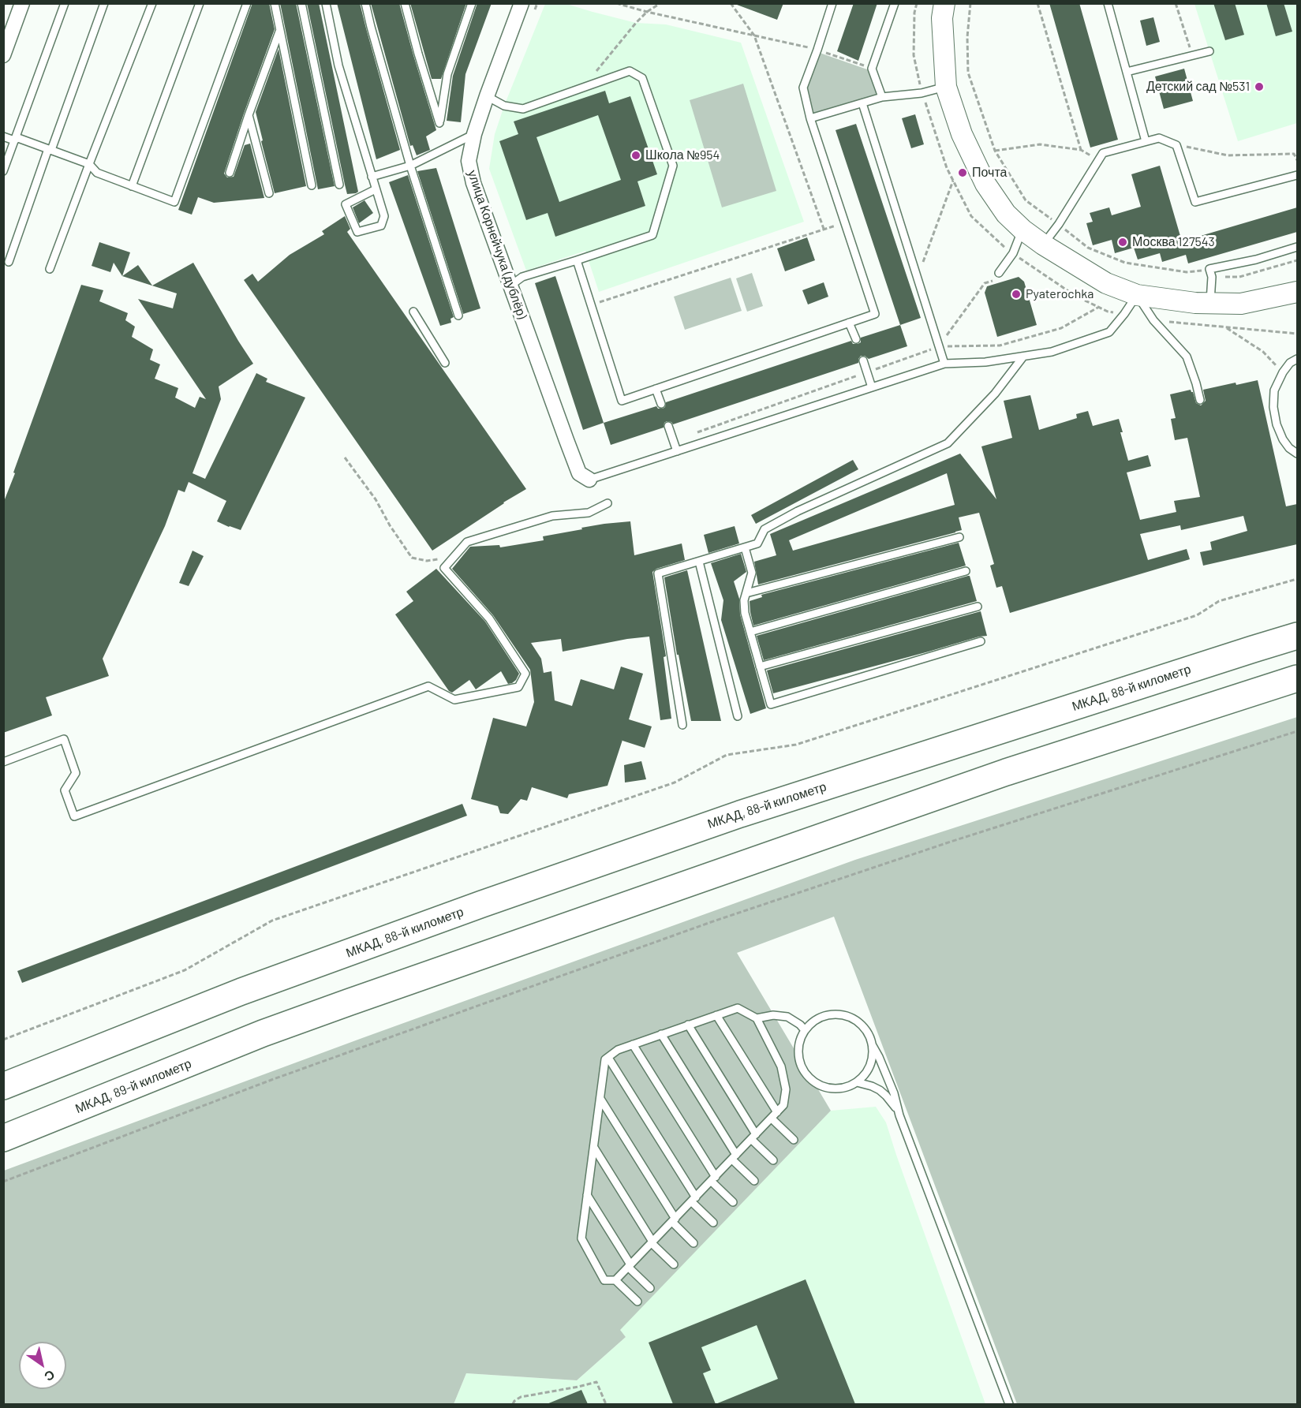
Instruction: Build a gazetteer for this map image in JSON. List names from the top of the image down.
{
  "streets": {
    "highway": ["МКАД, 88-й километр", "МКАД, 89-й километр"],
    "street": ["улица Корнейчука (дублёр)"]
  },
  "places": [
    "Детский сад №531",
    "Школа №954",
    "Почта",
    "Москва 127543",
    "Pyaterochka"
  ],
  "north": "bottom right"
}
